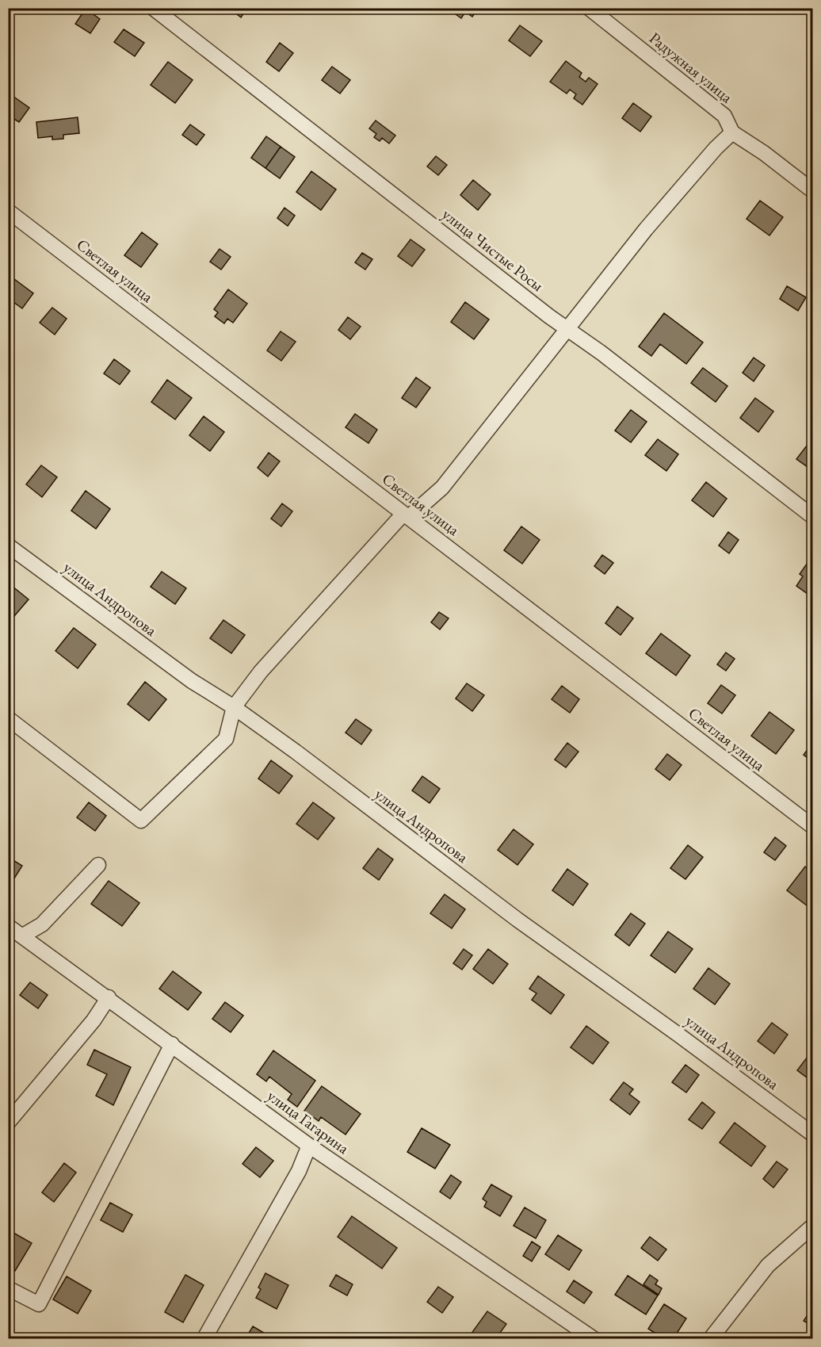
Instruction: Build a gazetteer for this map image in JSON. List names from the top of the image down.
{
  "streets": {
    "street": [
      "Радужная улица",
      "улица Чистые Росы",
      "Светлая улица",
      "улица Андропова",
      "улица Гагарина"
    ]
  }
}
